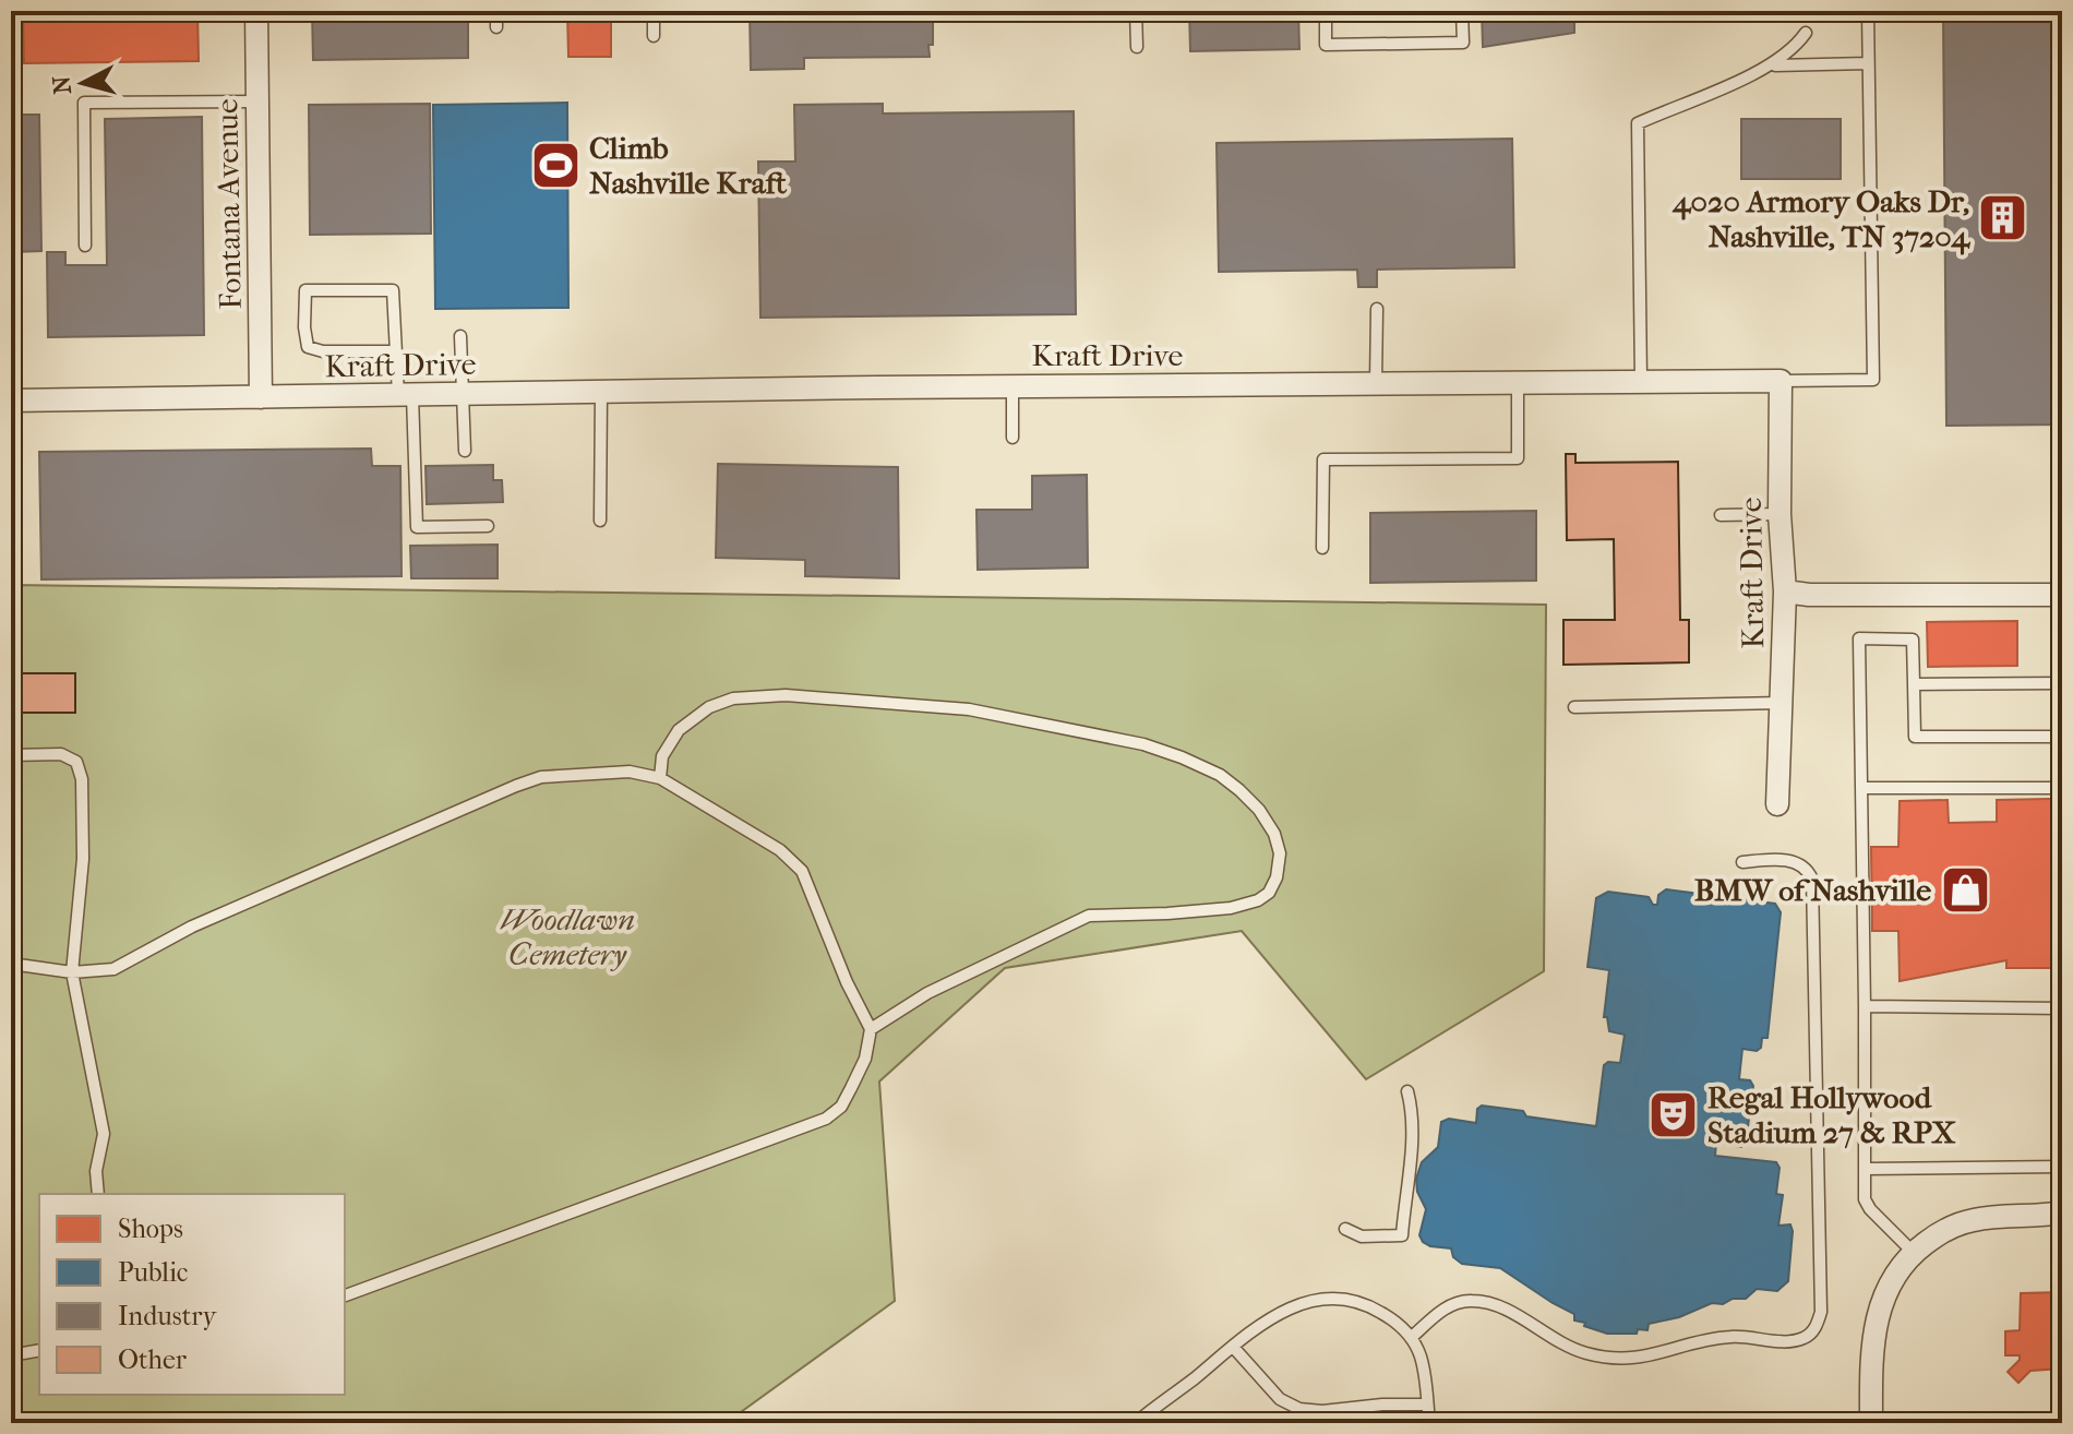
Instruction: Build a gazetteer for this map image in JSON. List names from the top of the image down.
{
  "streets": {
    "street": ["Fontana Avenue", "Kraft Drive"]
  },
  "crossings": [
    ["Fontana Avenue", "Kraft Drive"]
  ],
  "parks": ["Woodlawn Cemetery"],
  "places": {
    "sports": ["Climb Nashville Kraft"],
    "building": ["4020 Armory Oaks Dr, Nashville, TN 37204"],
    "shop": ["BMW of Nashville"],
    "theatre": ["Regal Hollywood Stadium 27 & RPX"]
  },
  "legend": [
    "Shops",
    "Public",
    "Industry",
    "Other"
  ],
  "north": "left"
}
